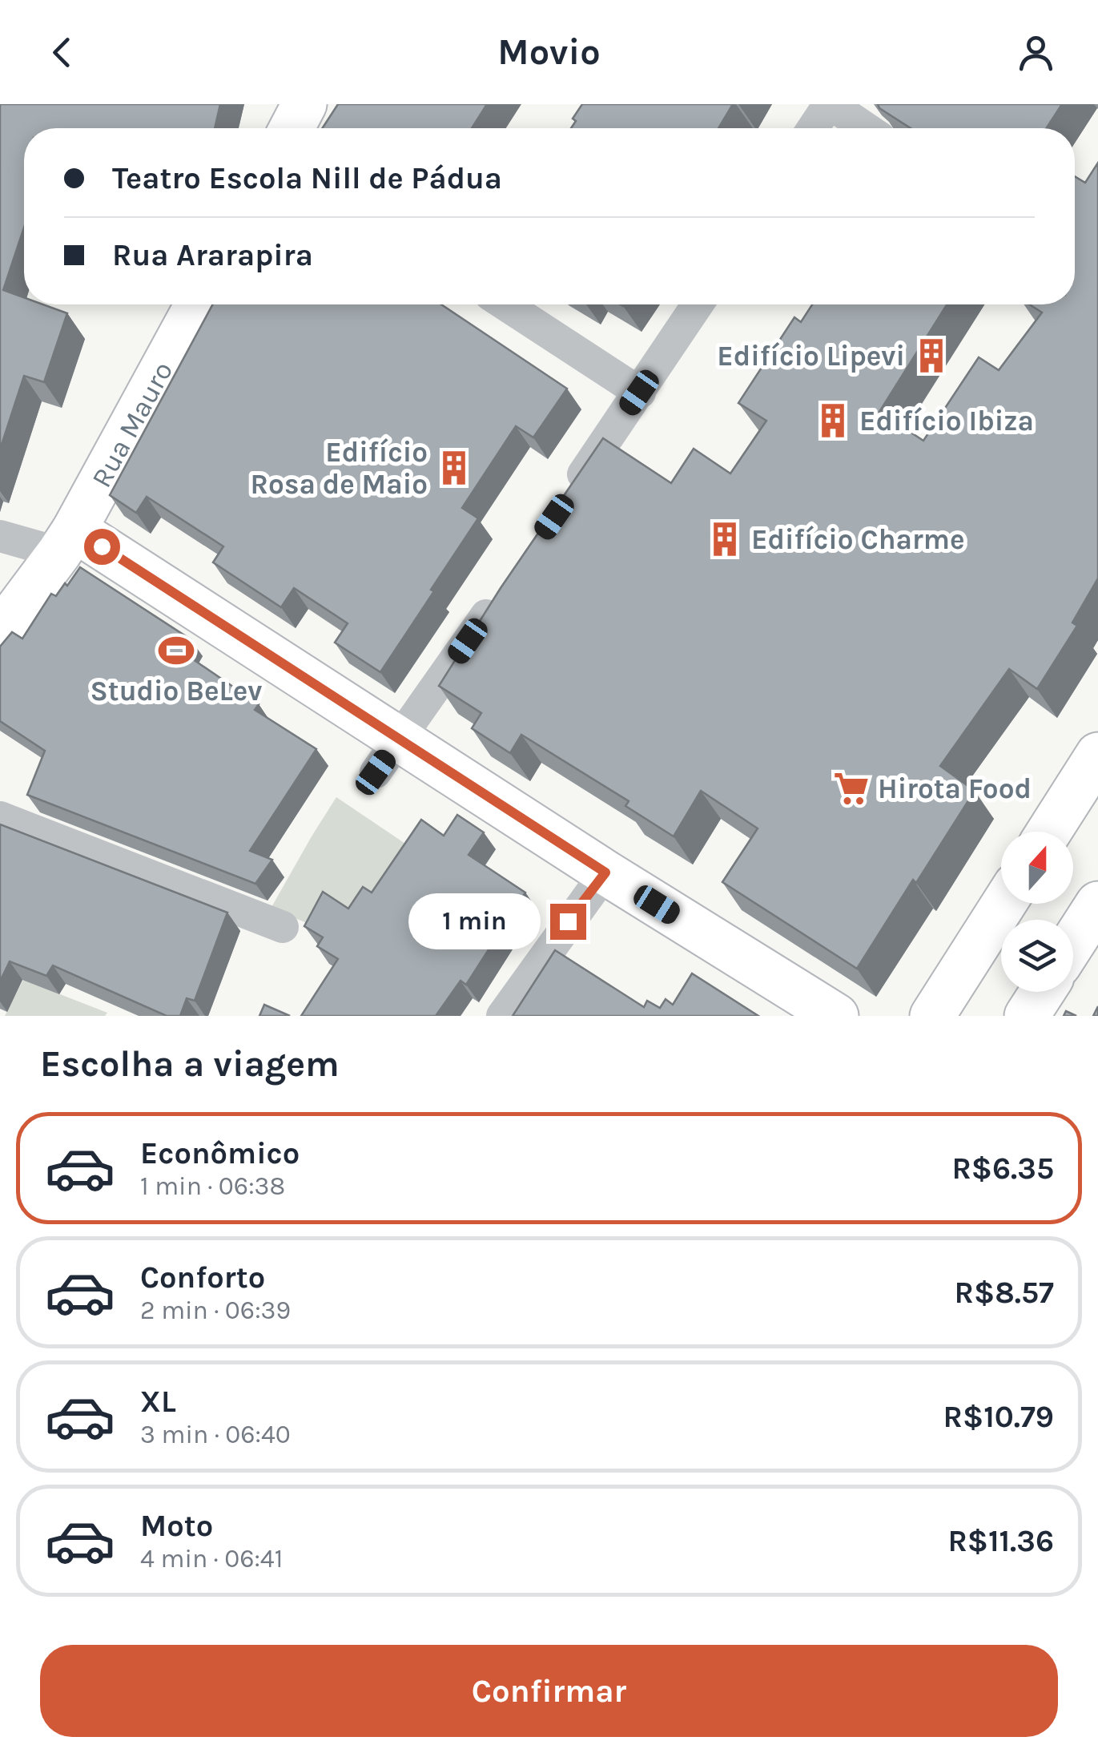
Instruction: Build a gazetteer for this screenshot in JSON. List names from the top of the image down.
{
  "streets": {
    "street": ["Rua Mauro"]
  },
  "places": {
    "building": [
      "Edifício Lipevi",
      "Edifício Ibiza",
      "Edifício Rosa de Maio",
      "Edifício Charme"
    ],
    "sports": ["Studio BeLev"],
    "supermarket": ["Hirota Food"]
  },
  "north": "top",
  "page": {
    "header": "Movio",
    "banner": ["Teatro Escola Nill de Pádua", "Rua Ararapira"],
    "bubble": "1 min",
    "heading": "Escolha a viagem",
    "list": [
      {
        "name": "Econômico",
        "note": "1 min · 06:38",
        "value": "R$6.35"
      },
      {
        "name": "Conforto",
        "note": "2 min · 06:39",
        "value": "R$8.57"
      },
      {
        "name": "XL",
        "note": "3 min · 06:40",
        "value": "R$10.79"
      },
      {
        "name": "Moto",
        "note": "4 min · 06:41",
        "value": "R$11.36"
      }
    ],
    "buttons": "Confirmar"
  }
}
